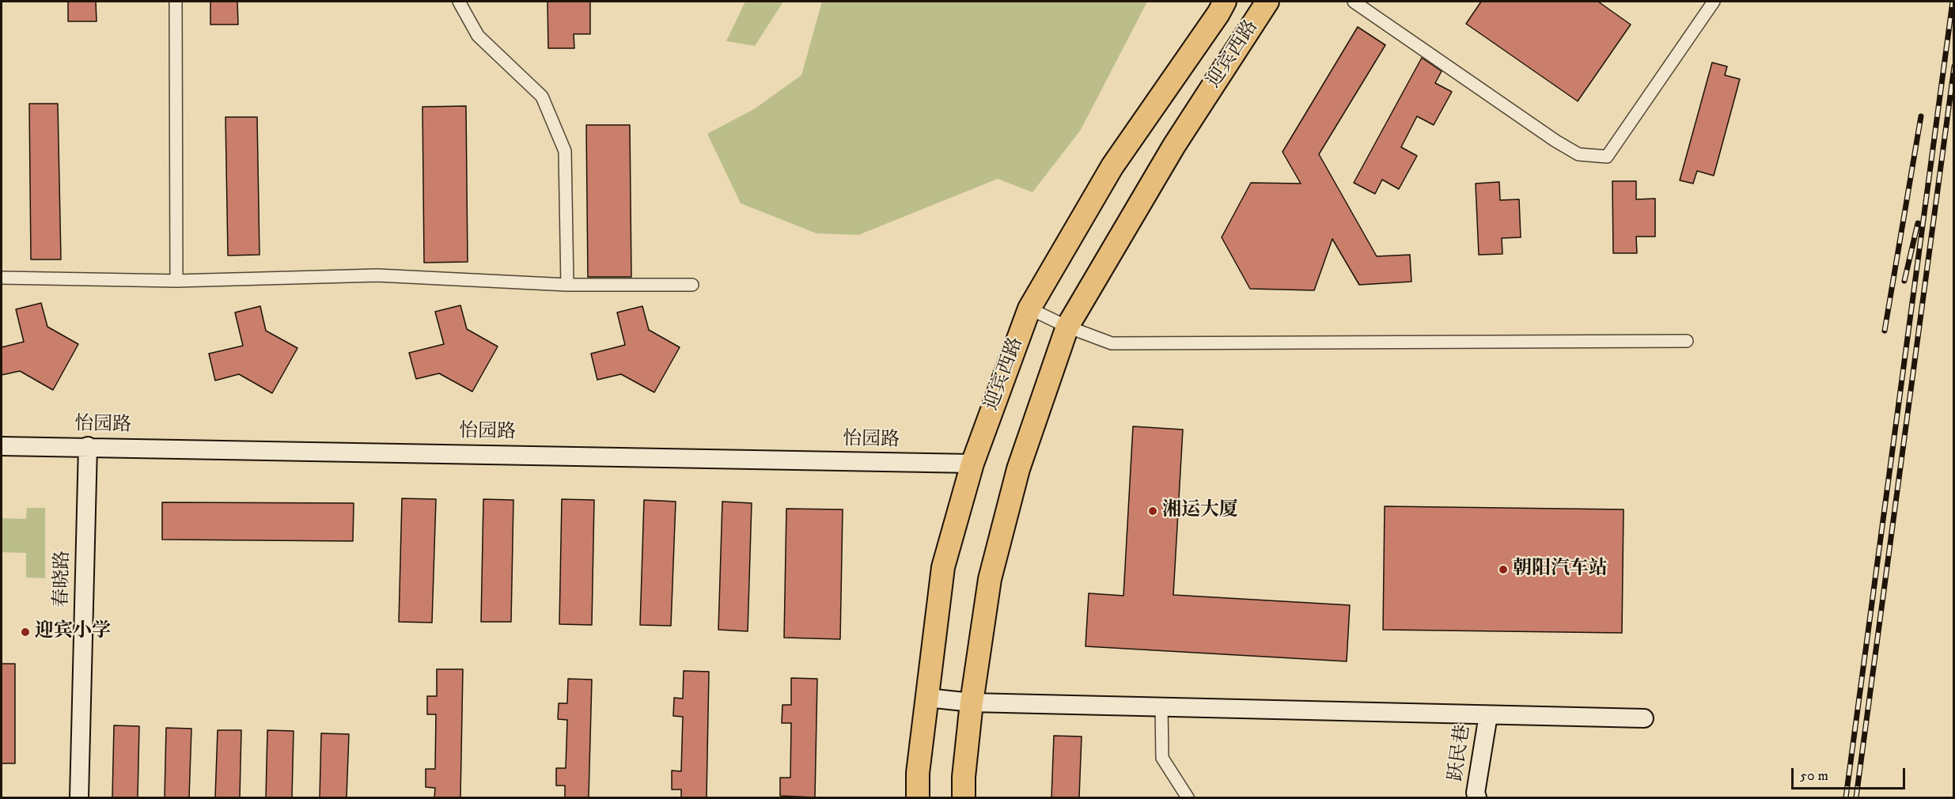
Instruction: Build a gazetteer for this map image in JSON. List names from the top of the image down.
{
  "streets": {
    "highway": ["迎宾西路"],
    "street": ["怡园路", "春晓路", "跃民巷"]
  },
  "crossings": [
    ["迎宾西路", "怡园路"],
    ["怡园路", "春晓路"]
  ],
  "places": ["湘运大厦", "朝阳汽车站", "迎宾小学"],
  "scale_bar": "50 m"
}
